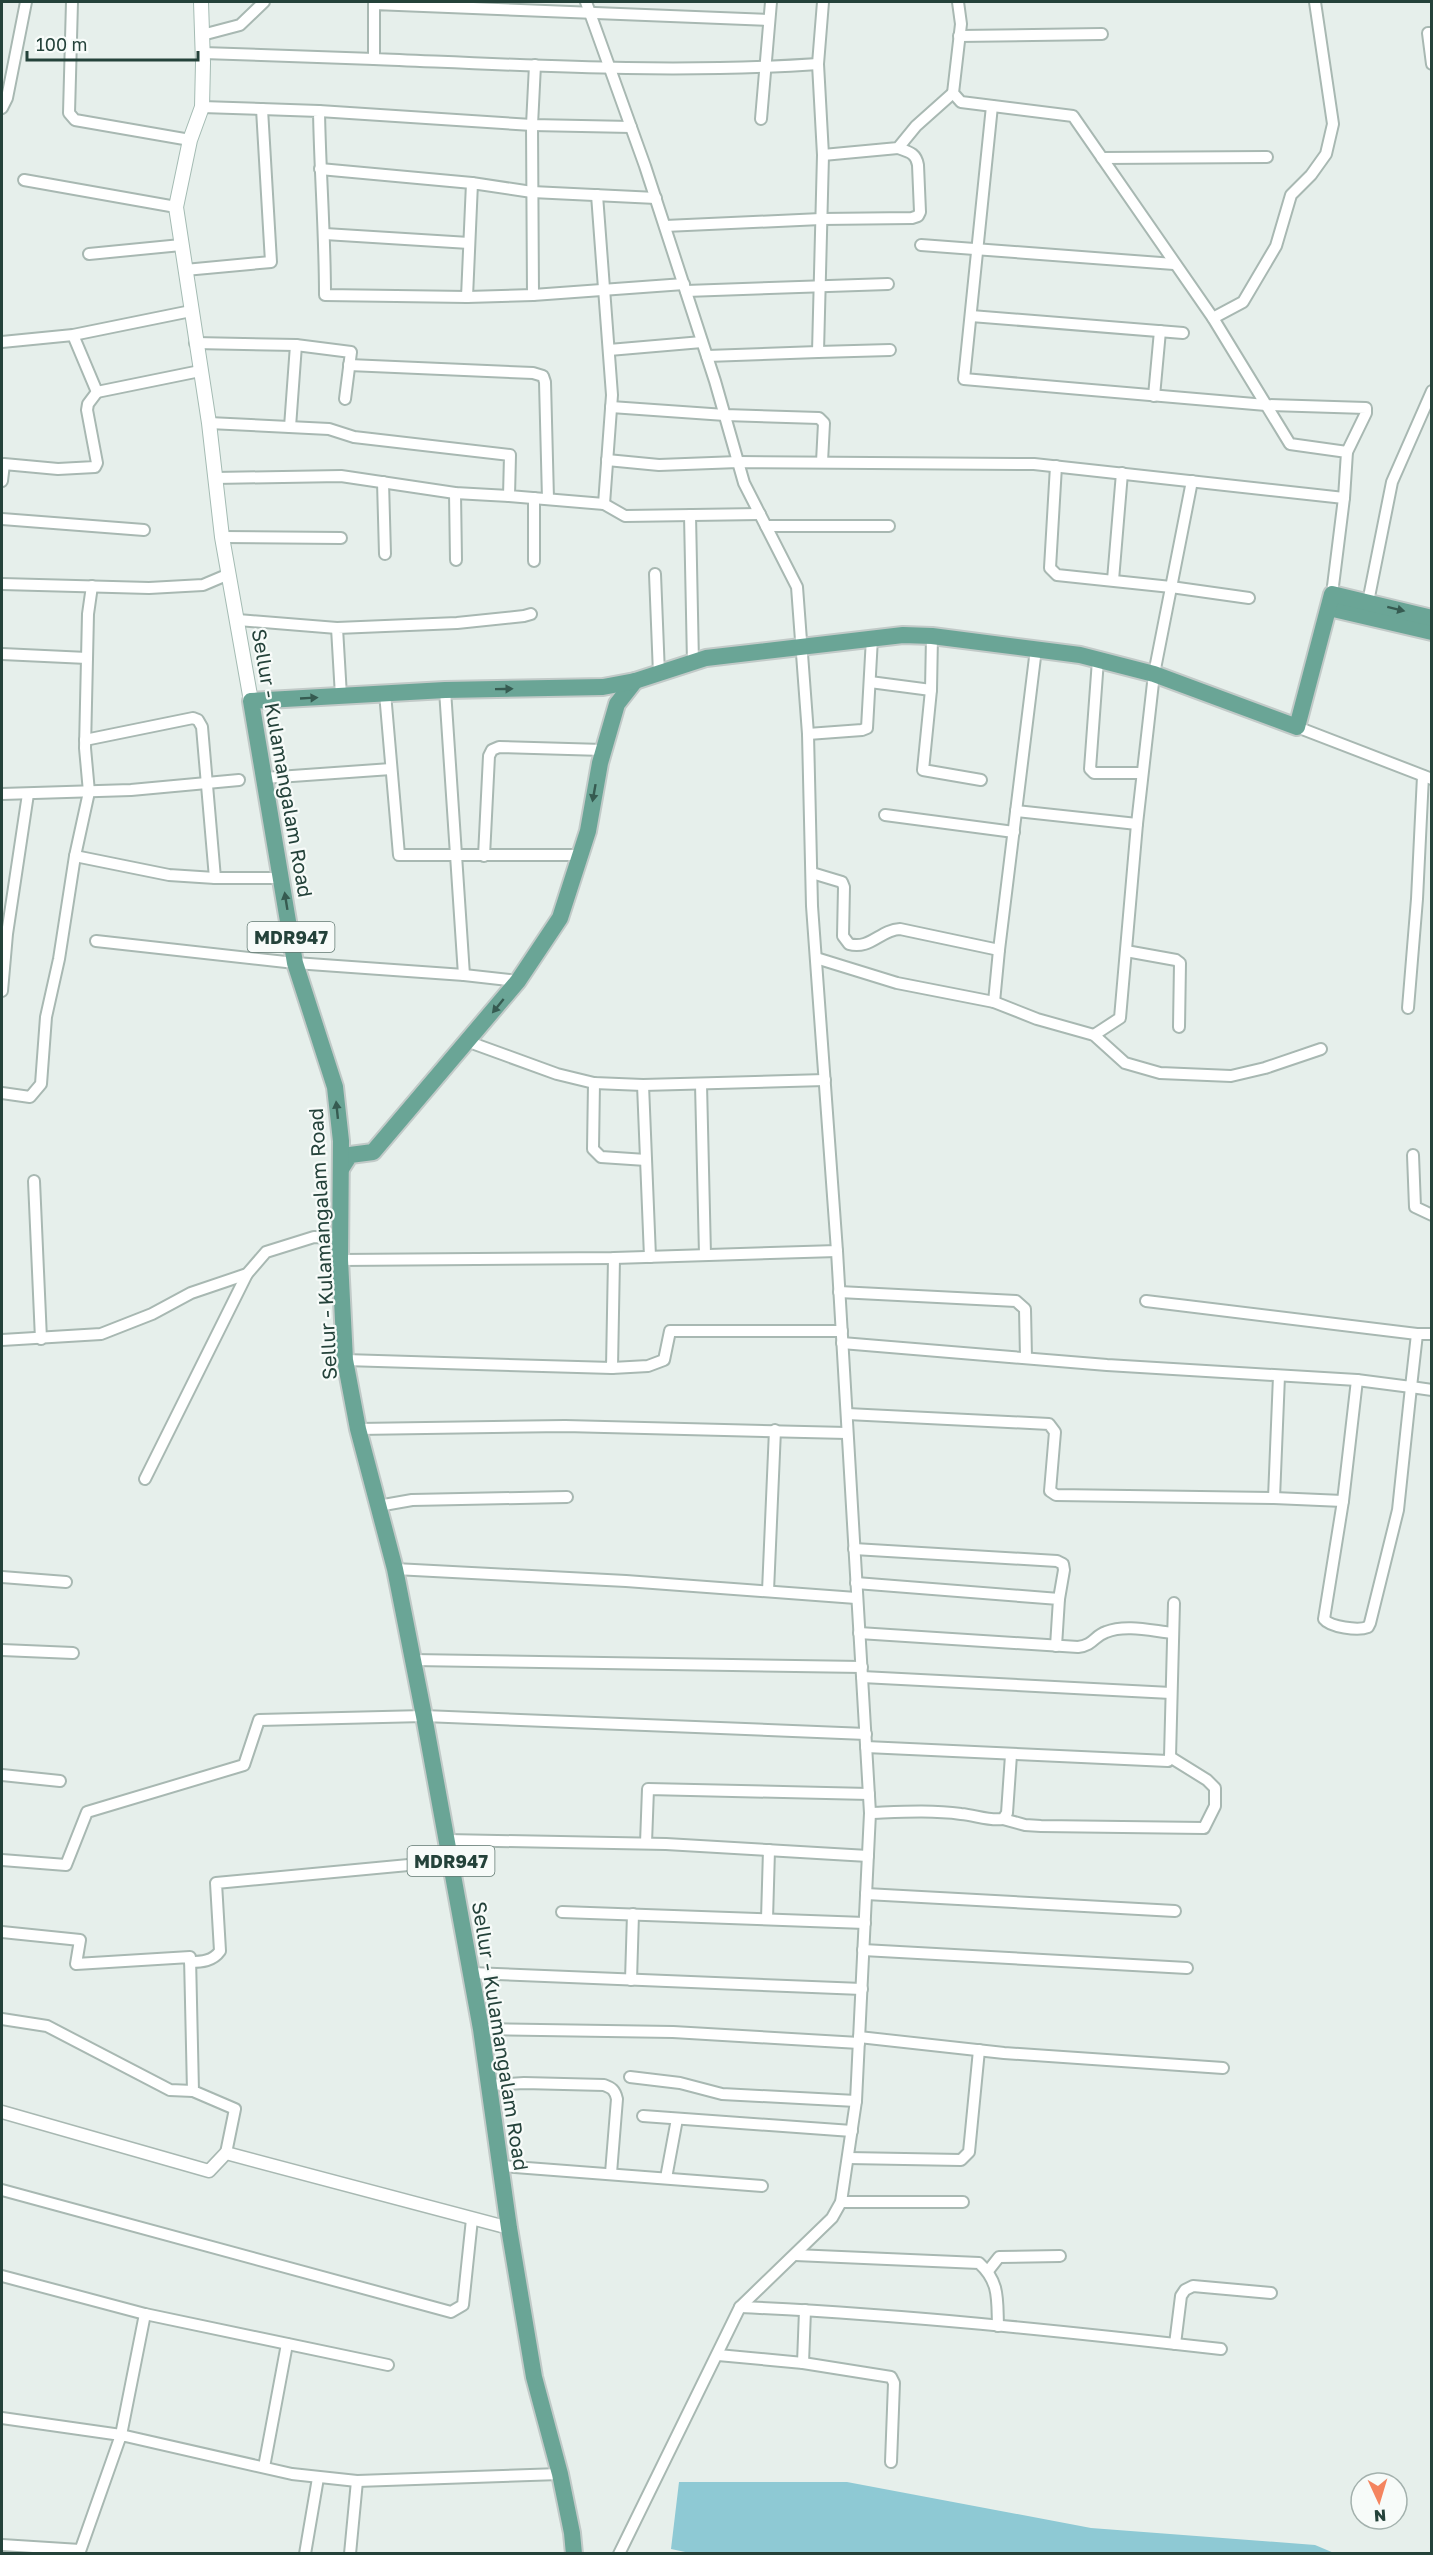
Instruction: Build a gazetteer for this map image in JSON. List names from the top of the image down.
{
  "streets": {
    "main road": ["Sellur - Kulamangalam Road", "MDR947"]
  },
  "scale_bar": "100 m",
  "north": "bottom"
}
